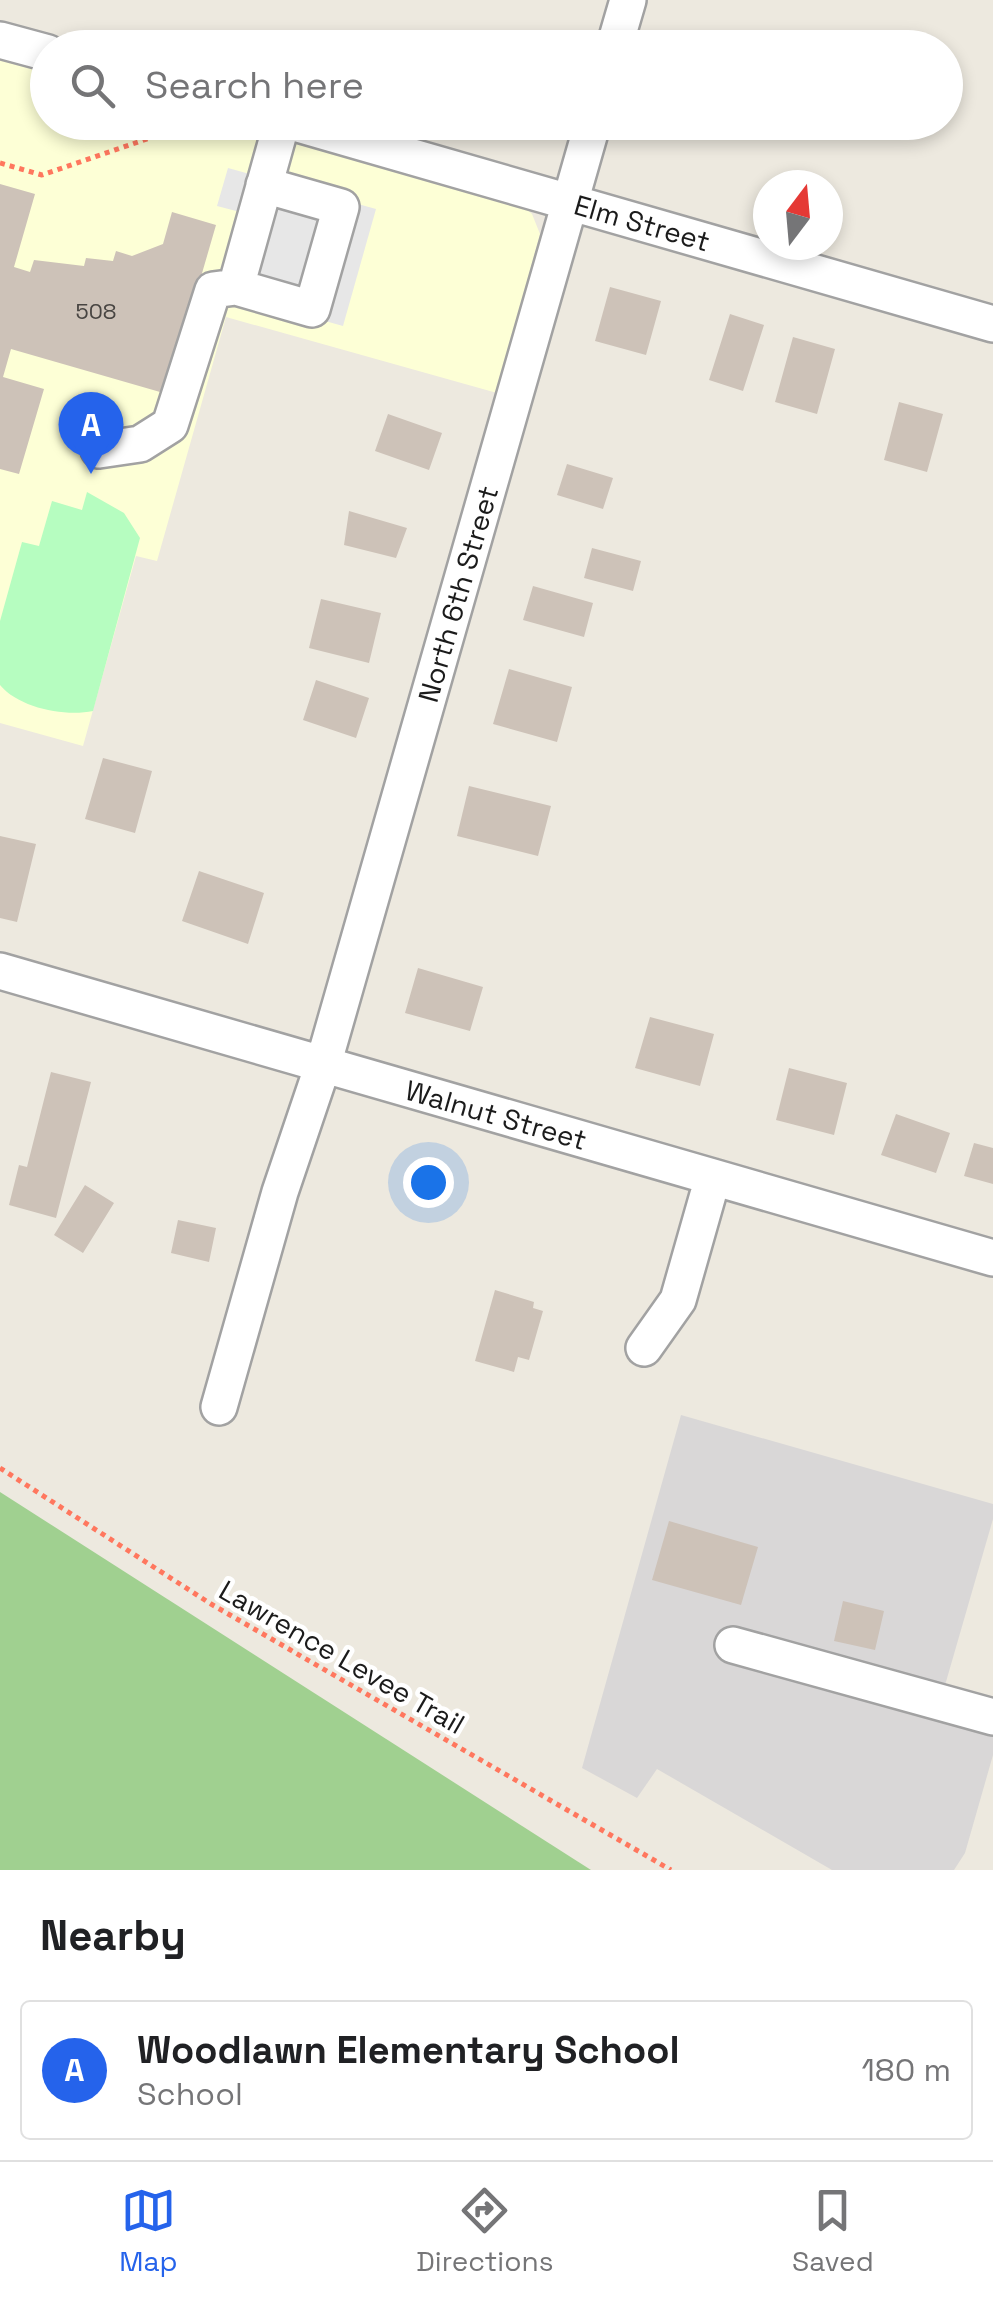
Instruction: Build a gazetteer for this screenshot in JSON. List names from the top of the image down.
{
  "streets": {
    "street": ["Elm Street", "North 6th Street", "Walnut Street"],
    "path": ["Lawrence Levee Trail"]
  },
  "crossings": [
    ["Elm Street", "North 6th Street"],
    ["North 6th Street", "Walnut Street"]
  ],
  "house_numbers": ["508"],
  "north": "top",
  "page": {
    "search": "Search here",
    "pins": "A",
    "heading": "Nearby",
    "list": [
      {
        "mark": "A",
        "name": "Woodlawn Elementary School",
        "note": "School",
        "value": "180 m"
      }
    ],
    "nav": ["Map", "Directions", "Saved"]
  }
}
